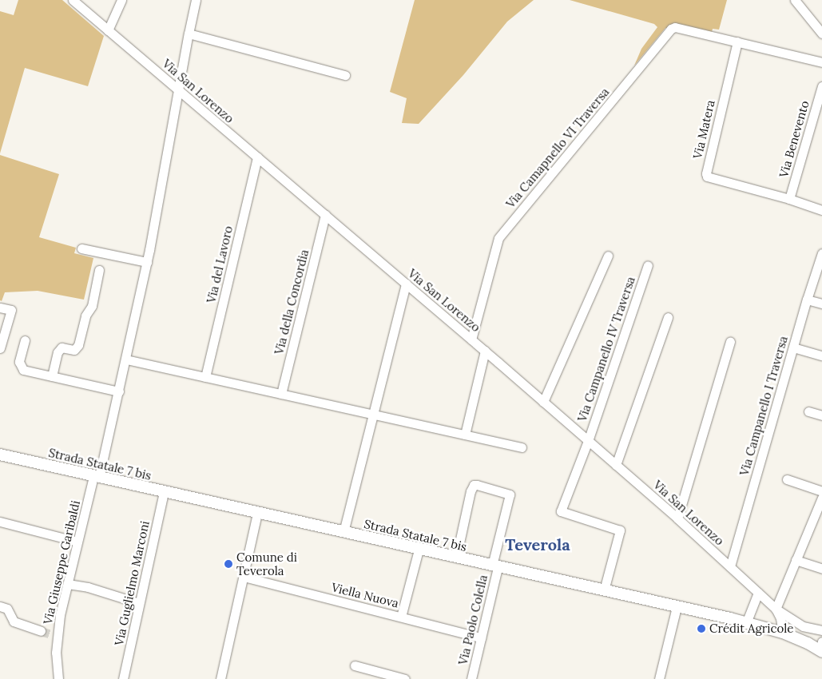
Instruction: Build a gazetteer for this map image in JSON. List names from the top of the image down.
{
  "streets": {
    "main road": ["Strada Statale 7 bis"],
    "street": [
      "Via San Lorenzo",
      "Via Matera",
      "Via Benevento",
      "Via Camapnello VI Traversa",
      "Via del Lavoro",
      "Via della Concordia",
      "Via Campanello IV Traversa",
      "Via Campanello I Traversa",
      "Via Giuseppe Garibaldi",
      "Via Guglielmo Marconi",
      "Viella Nuova",
      "Via Paolo Colella"
    ]
  },
  "crossings": [
    ["Via San Lorenzo", "Via Camapnello VI Traversa"],
    ["Via San Lorenzo", "Via del Lavoro"],
    ["Via San Lorenzo", "Via della Concordia"],
    ["Via San Lorenzo", "Via Campanello IV Traversa"],
    ["Via San Lorenzo", "Via Campanello I Traversa"],
    ["Via San Lorenzo", "Strada Statale 7 bis"],
    ["Via San Lorenzo", "Via Giuseppe Garibaldi"],
    ["Via Matera", "Via Benevento"],
    ["Via Matera", "Via Camapnello VI Traversa"],
    ["Via Campanello IV Traversa", "Strada Statale 7 bis"],
    ["Strada Statale 7 bis", "Via Giuseppe Garibaldi"],
    ["Strada Statale 7 bis", "Via Guglielmo Marconi"],
    ["Strada Statale 7 bis", "Via Paolo Colella"],
    ["Viella Nuova", "Via Paolo Colella"]
  ],
  "districts": ["Teverola"],
  "places": ["Comune di Teverola", "Crédit Agricole"]
}
